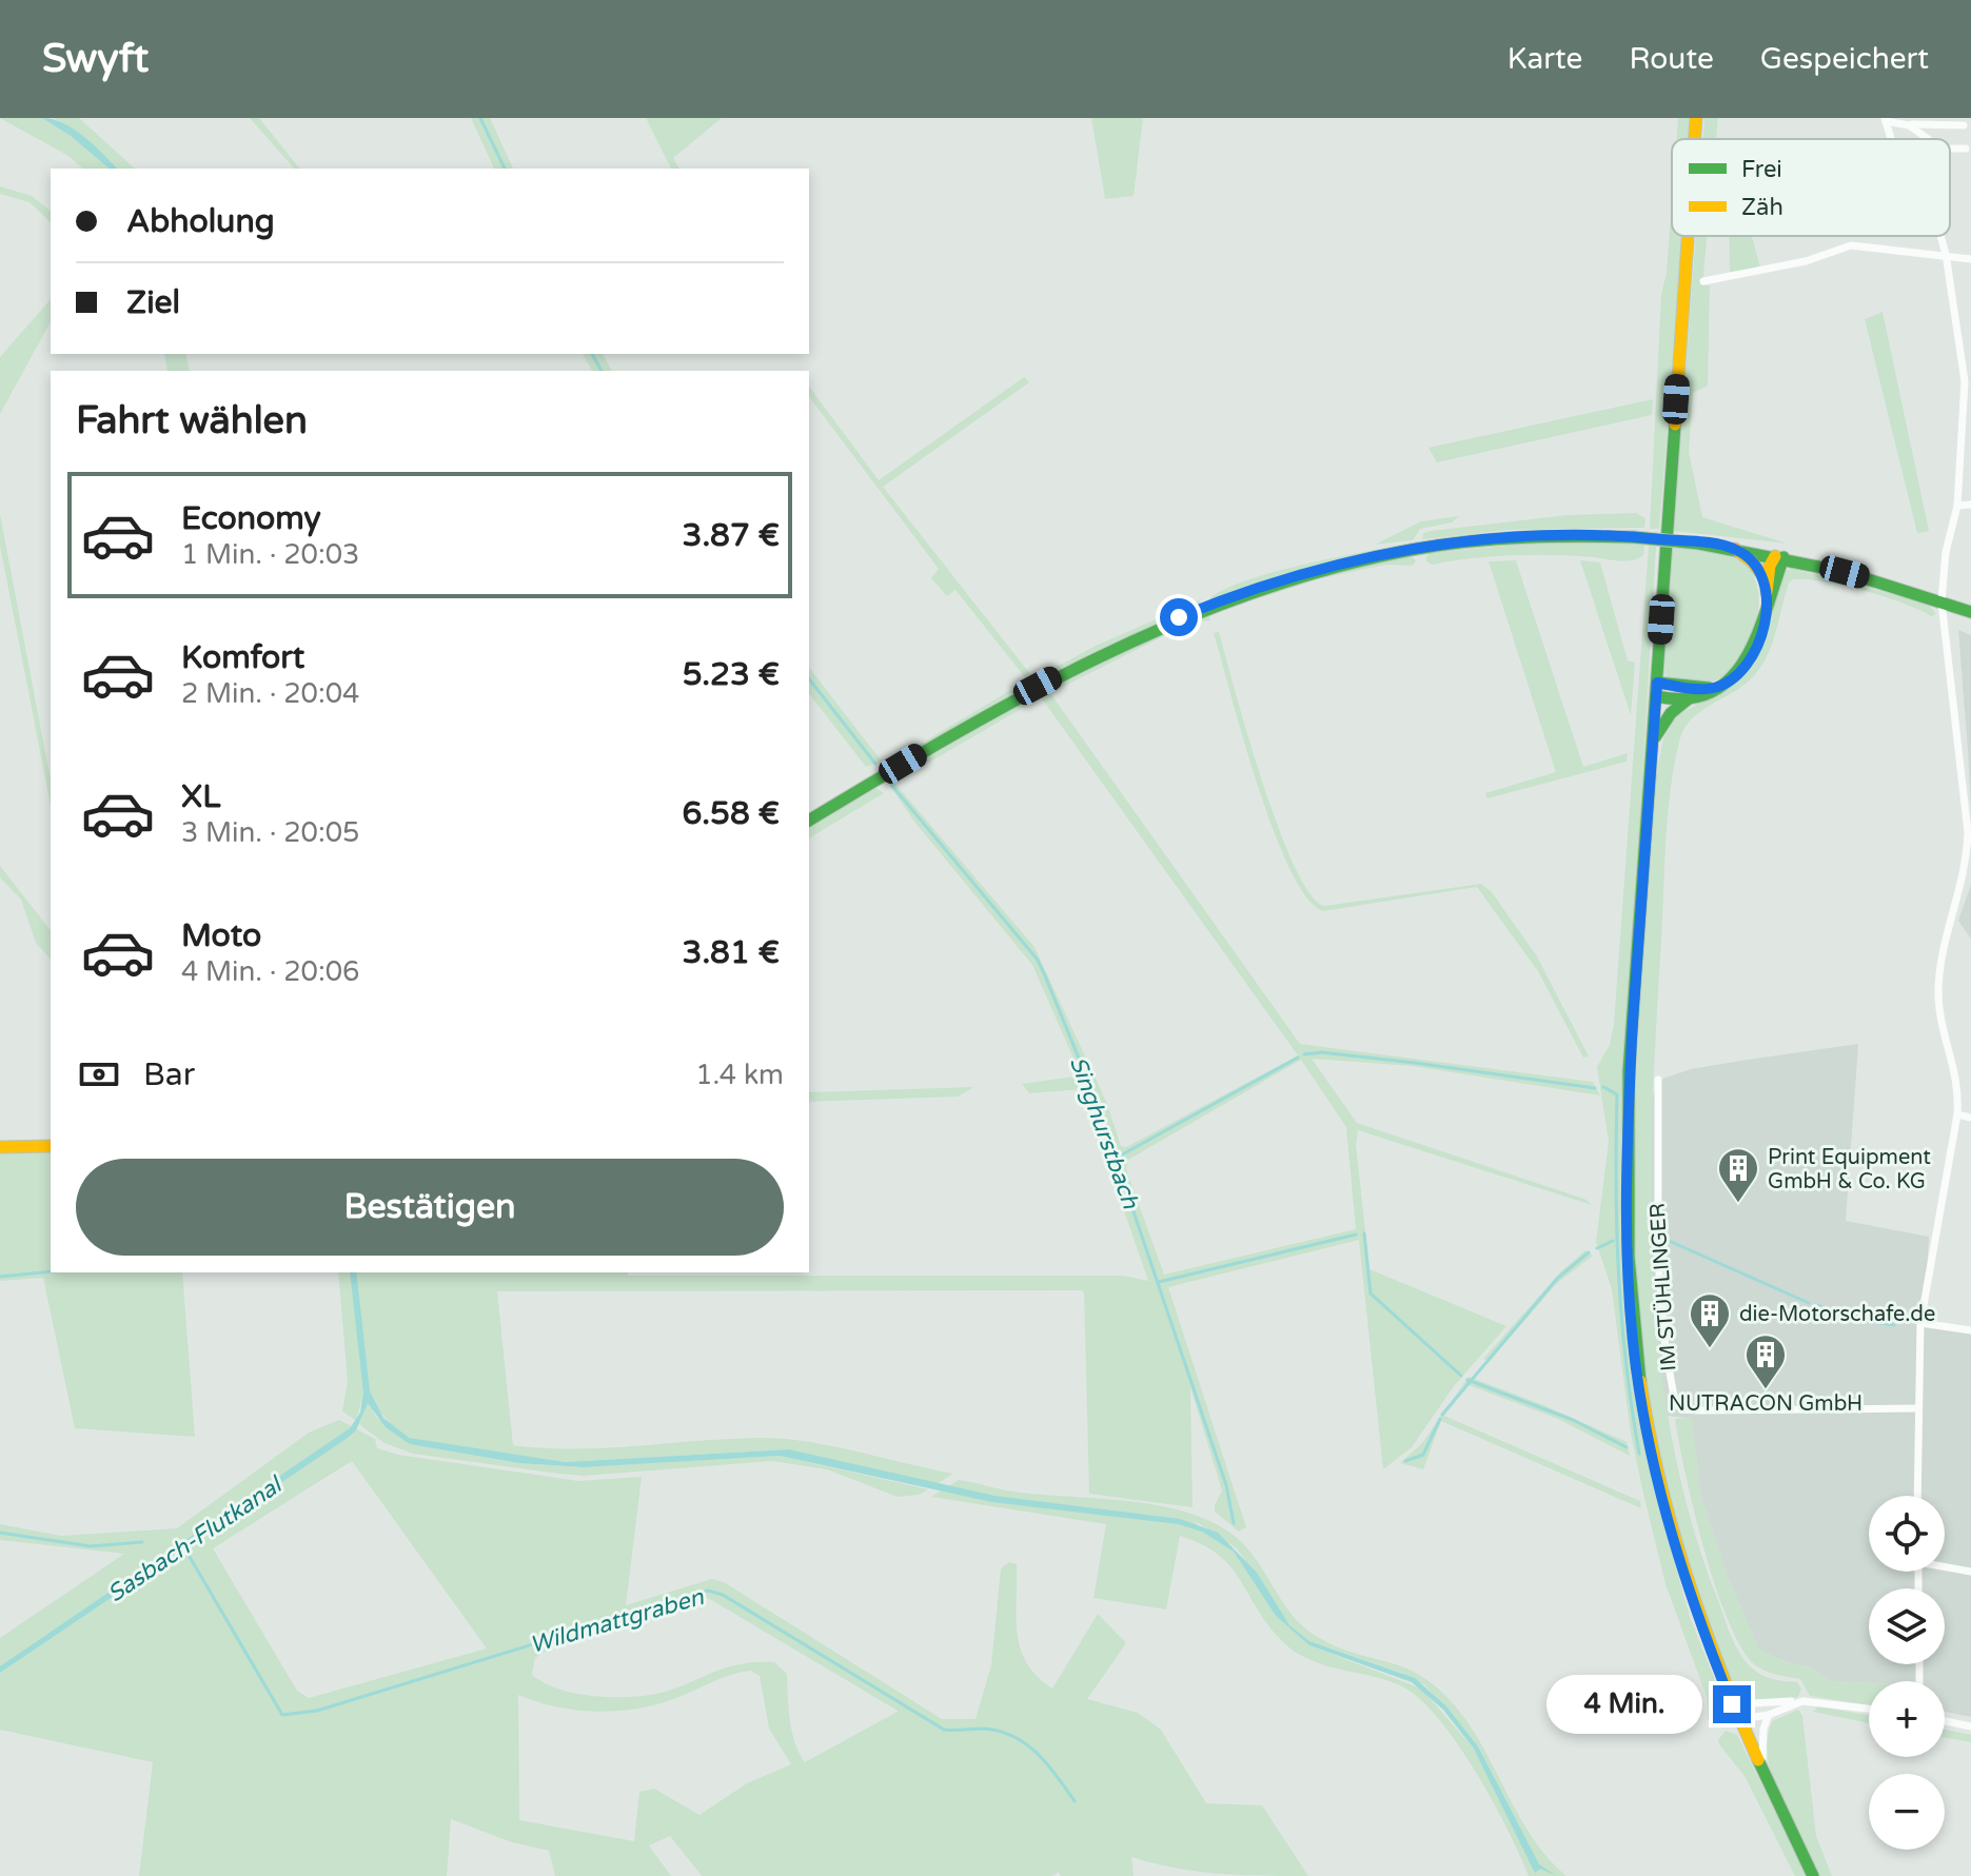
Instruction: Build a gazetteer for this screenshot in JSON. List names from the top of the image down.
{
  "streets": {
    "street": ["IM STÜHLINGER"]
  },
  "water": ["Singhurstbach", "Sasbach-Flutkanal", "Wildmattgraben"],
  "places": {
    "building": ["Print Equipment GmbH & Co. KG", "die-Motorschafe.de", "NUTRACON GmbH"]
  },
  "legend": ["Frei", "Zäh"],
  "page": {
    "header": "Swyft",
    "nav": ["Karte", "Route", "Gespeichert"],
    "banner": ["Abholung", "Ziel"],
    "heading": "Fahrt wählen",
    "list": [
      {
        "name": "Economy",
        "note": "1 Min. · 20:03",
        "value": "3.87 €"
      },
      {
        "name": "Komfort",
        "note": "2 Min. · 20:04",
        "value": "5.23 €"
      },
      {
        "name": "XL",
        "note": "3 Min. · 20:05",
        "value": "6.58 €"
      },
      {
        "name": "Moto",
        "note": "4 Min. · 20:06",
        "value": "3.81 €"
      }
    ],
    "pay": ["Bar", "1.4 km"],
    "buttons": "Bestätigen",
    "map_buttons": ["+", "−"],
    "bubble": "4 Min."
  }
}
